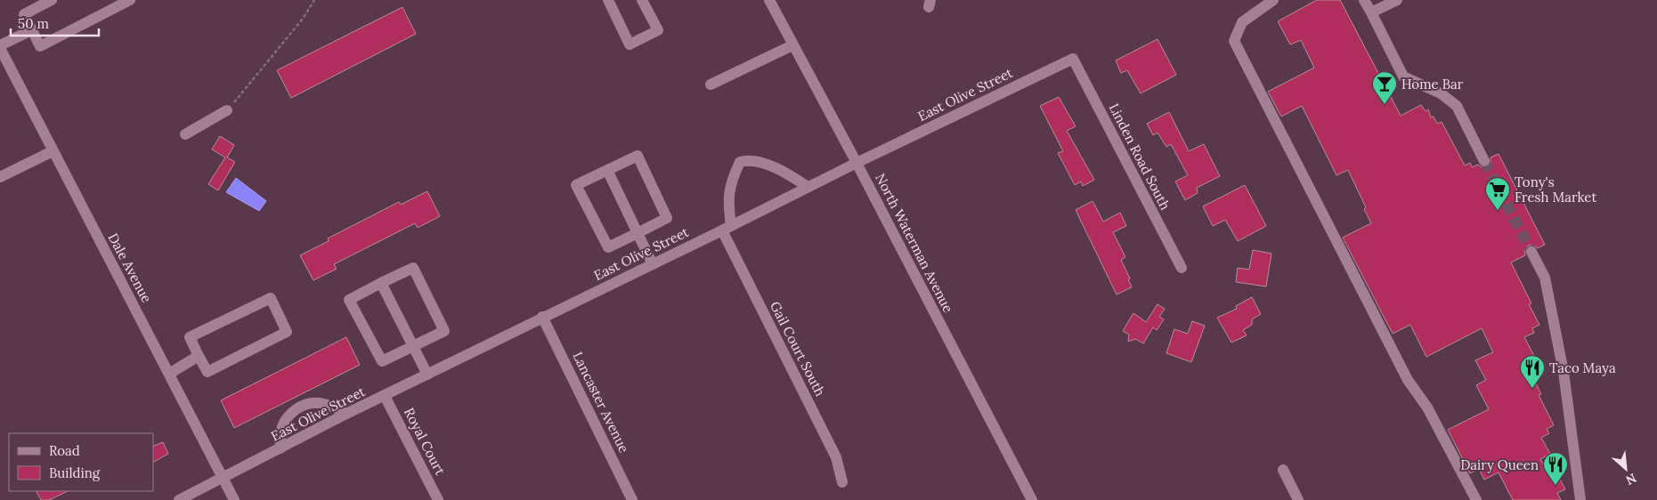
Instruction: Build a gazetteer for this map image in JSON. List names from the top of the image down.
{
  "streets": {
    "street": [
      "East Olive Street",
      "Linden Road South",
      "North Waterman Avenue",
      "Dale Avenue",
      "Gail Court South",
      "Lancaster Avenue",
      "Royal Court"
    ]
  },
  "crossings": [
    ["East Olive Street", "Linden Road South"],
    ["East Olive Street", "North Waterman Avenue"],
    ["East Olive Street", "Dale Avenue"],
    ["East Olive Street", "Gail Court South"],
    ["East Olive Street", "Lancaster Avenue"],
    ["East Olive Street", "Royal Court"]
  ],
  "places": {
    "bar": ["Home Bar"],
    "supermarket": ["Tony's Fresh Market"],
    "restaurant": ["Taco Maya", "Dairy Queen"]
  },
  "legend": ["Road", "Building"],
  "scale_bar": "50 m",
  "north": "bottom right"
}
